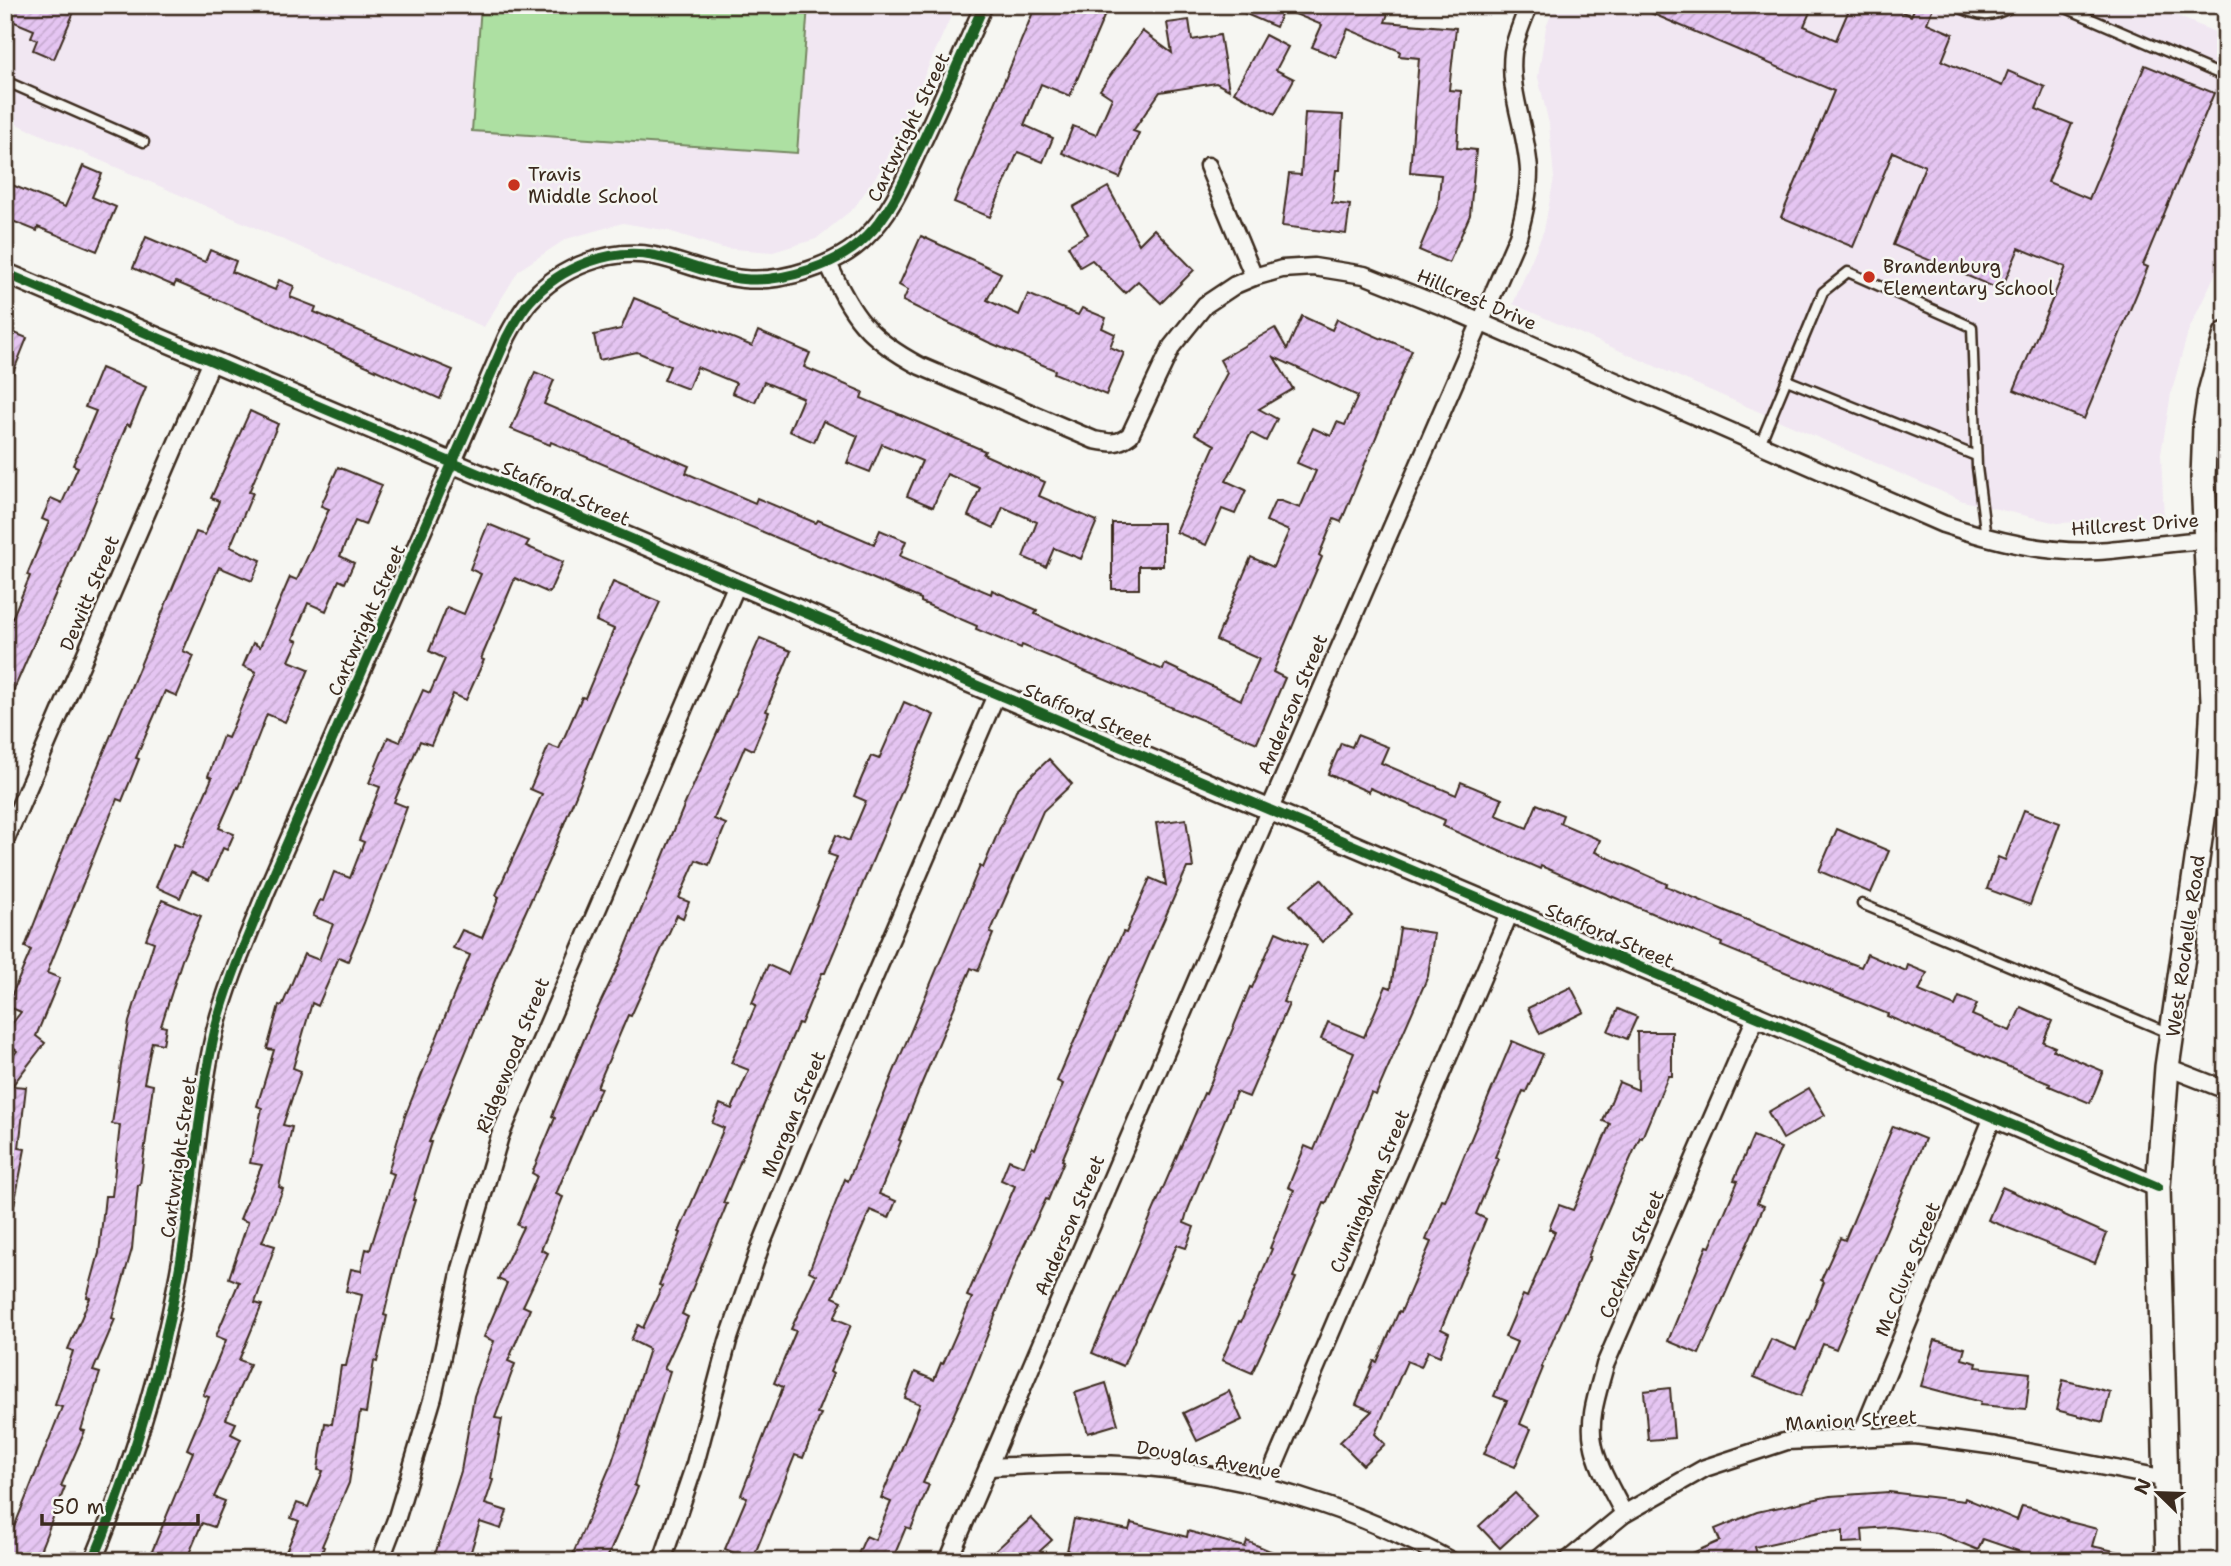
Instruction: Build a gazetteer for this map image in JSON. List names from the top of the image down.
{
  "streets": {
    "main road": ["West Rochelle Road"],
    "street": [
      "Cartwright Street",
      "Hillcrest Drive",
      "Stafford Street",
      "Dewitt Street",
      "Anderson Street",
      "Ridgewood Street",
      "Morgan Street",
      "Cunningham Street",
      "Cochran Street",
      "Mc Clure Street",
      "Manion Street",
      "Douglas Avenue"
    ]
  },
  "crossings": [
    ["Cartwright Street", "Hillcrest Drive"],
    ["Cartwright Street", "Stafford Street"],
    ["Hillcrest Drive", "Anderson Street"],
    ["Hillcrest Drive", "West Rochelle Road"],
    ["Stafford Street", "Dewitt Street"],
    ["Stafford Street", "Anderson Street"],
    ["Stafford Street", "West Rochelle Road"],
    ["Stafford Street", "Ridgewood Street"],
    ["Stafford Street", "Morgan Street"],
    ["Stafford Street", "Cunningham Street"],
    ["Stafford Street", "Cochran Street"],
    ["Stafford Street", "Mc Clure Street"],
    ["Anderson Street", "Douglas Avenue"],
    ["West Rochelle Road", "Manion Street"],
    ["Cunningham Street", "Douglas Avenue"],
    ["Cochran Street", "Manion Street"],
    ["Mc Clure Street", "Manion Street"]
  ],
  "places": ["Travis Middle School", "Brandenburg Elementary School"],
  "scale_bar": "50 m",
  "north": "top left"
}
